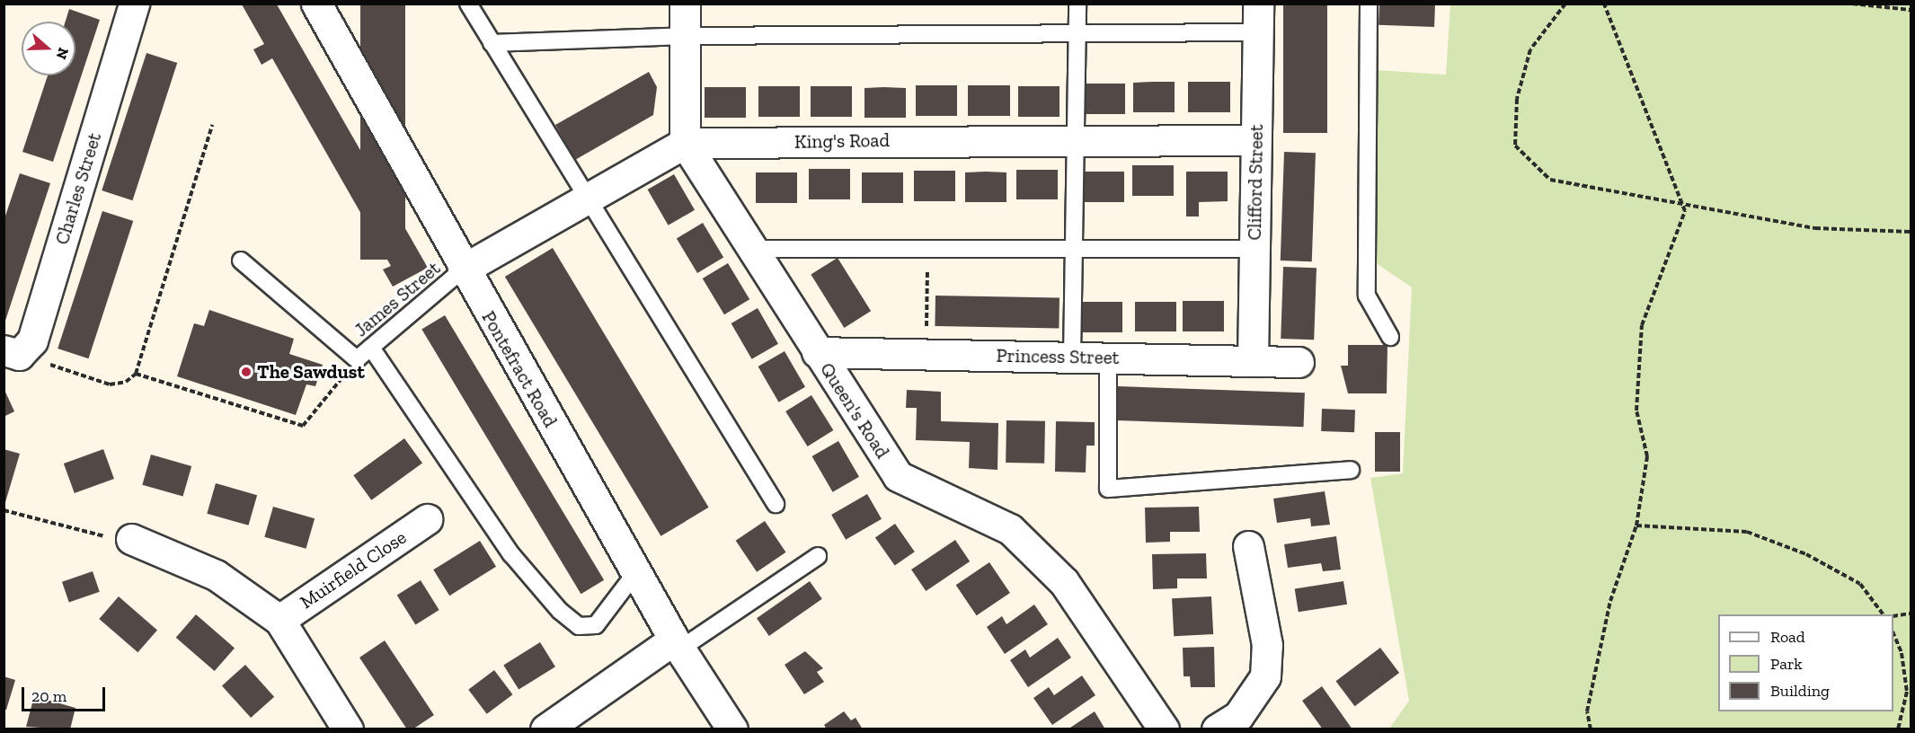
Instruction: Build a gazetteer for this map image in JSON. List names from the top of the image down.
{
  "streets": {
    "street": [
      "King's Road",
      "Clifford Street",
      "Charles Street",
      "Princess Street",
      "Pontefract Road",
      "Queen's Road",
      "Muirfield Close"
    ],
    "lane": ["James Street"]
  },
  "crossings": [
    ["King's Road", "Clifford Street"],
    ["King's Road", "James Street"],
    ["King's Road", "Pontefract Road"],
    ["King's Road", "Queen's Road"],
    ["Clifford Street", "Princess Street"],
    ["James Street", "Pontefract Road"],
    ["Princess Street", "Queen's Road"]
  ],
  "places": ["The Sawdust"],
  "legend": ["Road", "Park", "Building"],
  "scale_bar": "20 m",
  "north": "right"
}
